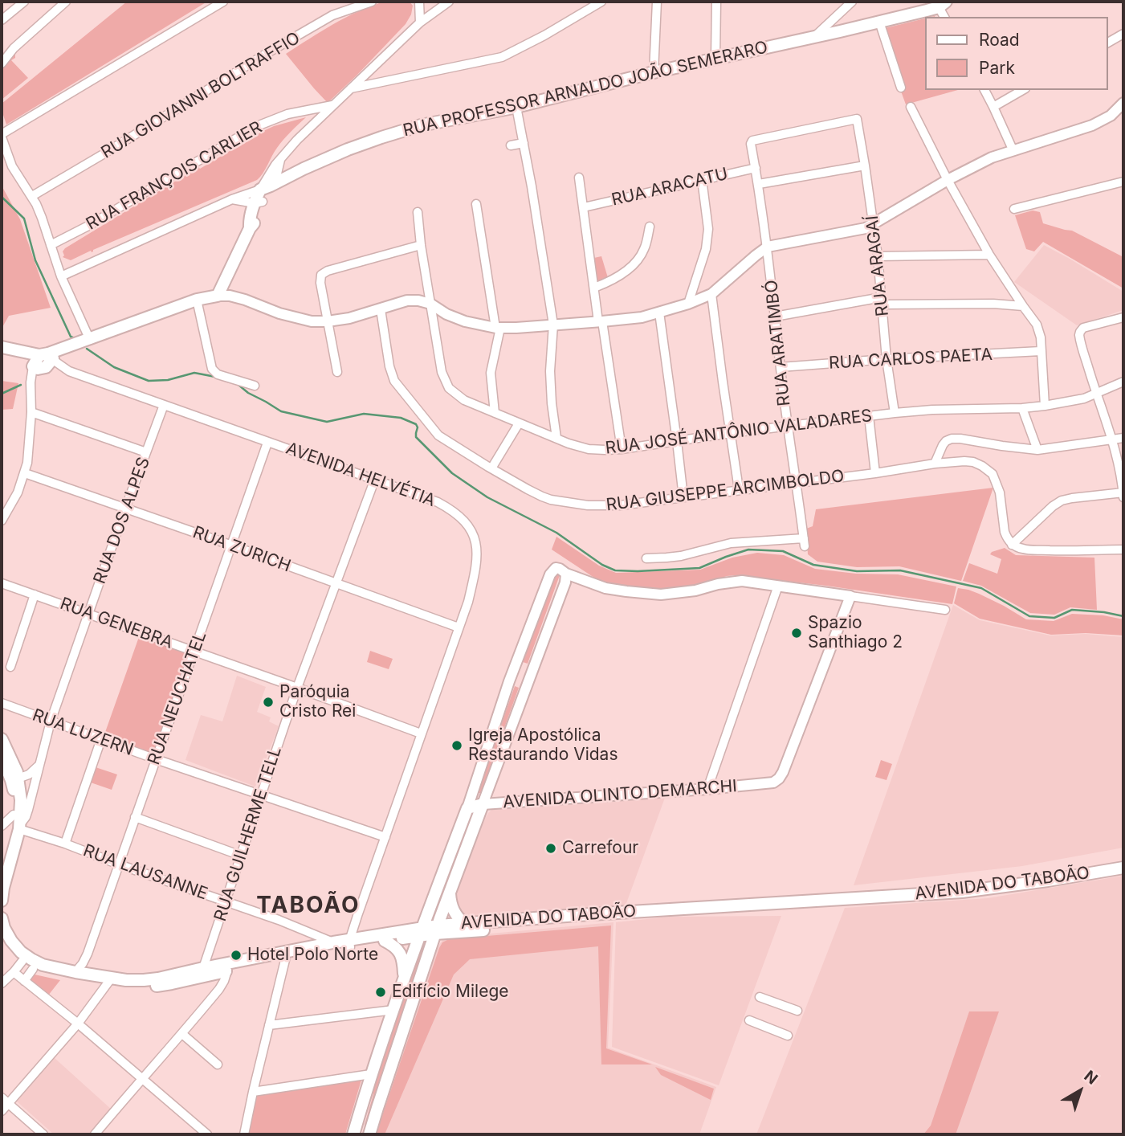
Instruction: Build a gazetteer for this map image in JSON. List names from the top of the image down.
{
  "streets": {
    "main road": ["RUA PROFESSOR ARNALDO JOÃO SEMERARO", "AVENIDA OLINTO DEMARCHI", "AVENIDA DO TABOÃO"],
    "street": [
      "RUA GIOVANNI BOLTRAFFIO",
      "RUA FRANÇOIS CARLIER",
      "RUA ARACATU",
      "RUA ARAGAÍ",
      "RUA ARATIMBÓ",
      "RUA CARLOS PAETA",
      "RUA JOSÉ ANTÔNIO VALADARES",
      "AVENIDA HELVÉTIA",
      "RUA GIUSEPPE ARCIMBOLDO",
      "RUA DOS ALPES",
      "RUA ZURICH",
      "RUA GENEBRA",
      "RUA NEUCHATEL",
      "RUA LUZERN",
      "RUA GUILHERME TELL",
      "RUA LAUSANNE"
    ]
  },
  "crossings": [
    ["RUA ARACATU", "RUA ARATIMBÓ"],
    ["RUA ARAGAÍ", "RUA ARATIMBÓ"],
    ["RUA ARAGAÍ", "RUA CARLOS PAETA"],
    ["RUA ARAGAÍ", "RUA JOSÉ ANTÔNIO VALADARES"],
    ["RUA ARATIMBÓ", "RUA CARLOS PAETA"],
    ["RUA ARATIMBÓ", "RUA JOSÉ ANTÔNIO VALADARES"],
    ["RUA ARATIMBÓ", "RUA GIUSEPPE ARCIMBOLDO"],
    ["AVENIDA HELVÉTIA", "RUA DOS ALPES"],
    ["AVENIDA HELVÉTIA", "RUA ZURICH"],
    ["AVENIDA HELVÉTIA", "RUA GENEBRA"],
    ["AVENIDA HELVÉTIA", "RUA NEUCHATEL"],
    ["AVENIDA HELVÉTIA", "RUA LUZERN"],
    ["AVENIDA HELVÉTIA", "RUA GUILHERME TELL"],
    ["AVENIDA HELVÉTIA", "AVENIDA DO TABOÃO"],
    ["RUA DOS ALPES", "RUA ZURICH"],
    ["RUA DOS ALPES", "RUA GENEBRA"],
    ["RUA DOS ALPES", "RUA LUZERN"],
    ["RUA DOS ALPES", "RUA LAUSANNE"],
    ["RUA ZURICH", "RUA NEUCHATEL"],
    ["RUA ZURICH", "RUA GUILHERME TELL"],
    ["RUA GENEBRA", "RUA NEUCHATEL"],
    ["RUA GENEBRA", "RUA GUILHERME TELL"],
    ["RUA NEUCHATEL", "RUA LUZERN"],
    ["RUA NEUCHATEL", "RUA LAUSANNE"],
    ["RUA NEUCHATEL", "AVENIDA DO TABOÃO"],
    ["RUA LUZERN", "RUA GUILHERME TELL"],
    ["RUA GUILHERME TELL", "RUA LAUSANNE"],
    ["RUA GUILHERME TELL", "AVENIDA DO TABOÃO"],
    ["RUA LAUSANNE", "AVENIDA DO TABOÃO"]
  ],
  "districts": ["TABOÃO"],
  "places": [
    "Spazio Santhiago 2",
    "Paróquia Cristo Rei",
    "Igreja Apostólica Restaurando Vidas",
    "Carrefour",
    "Hotel Polo Norte",
    "Edifício Milege"
  ],
  "legend": ["Road", "Park"],
  "north": "top right"
}
